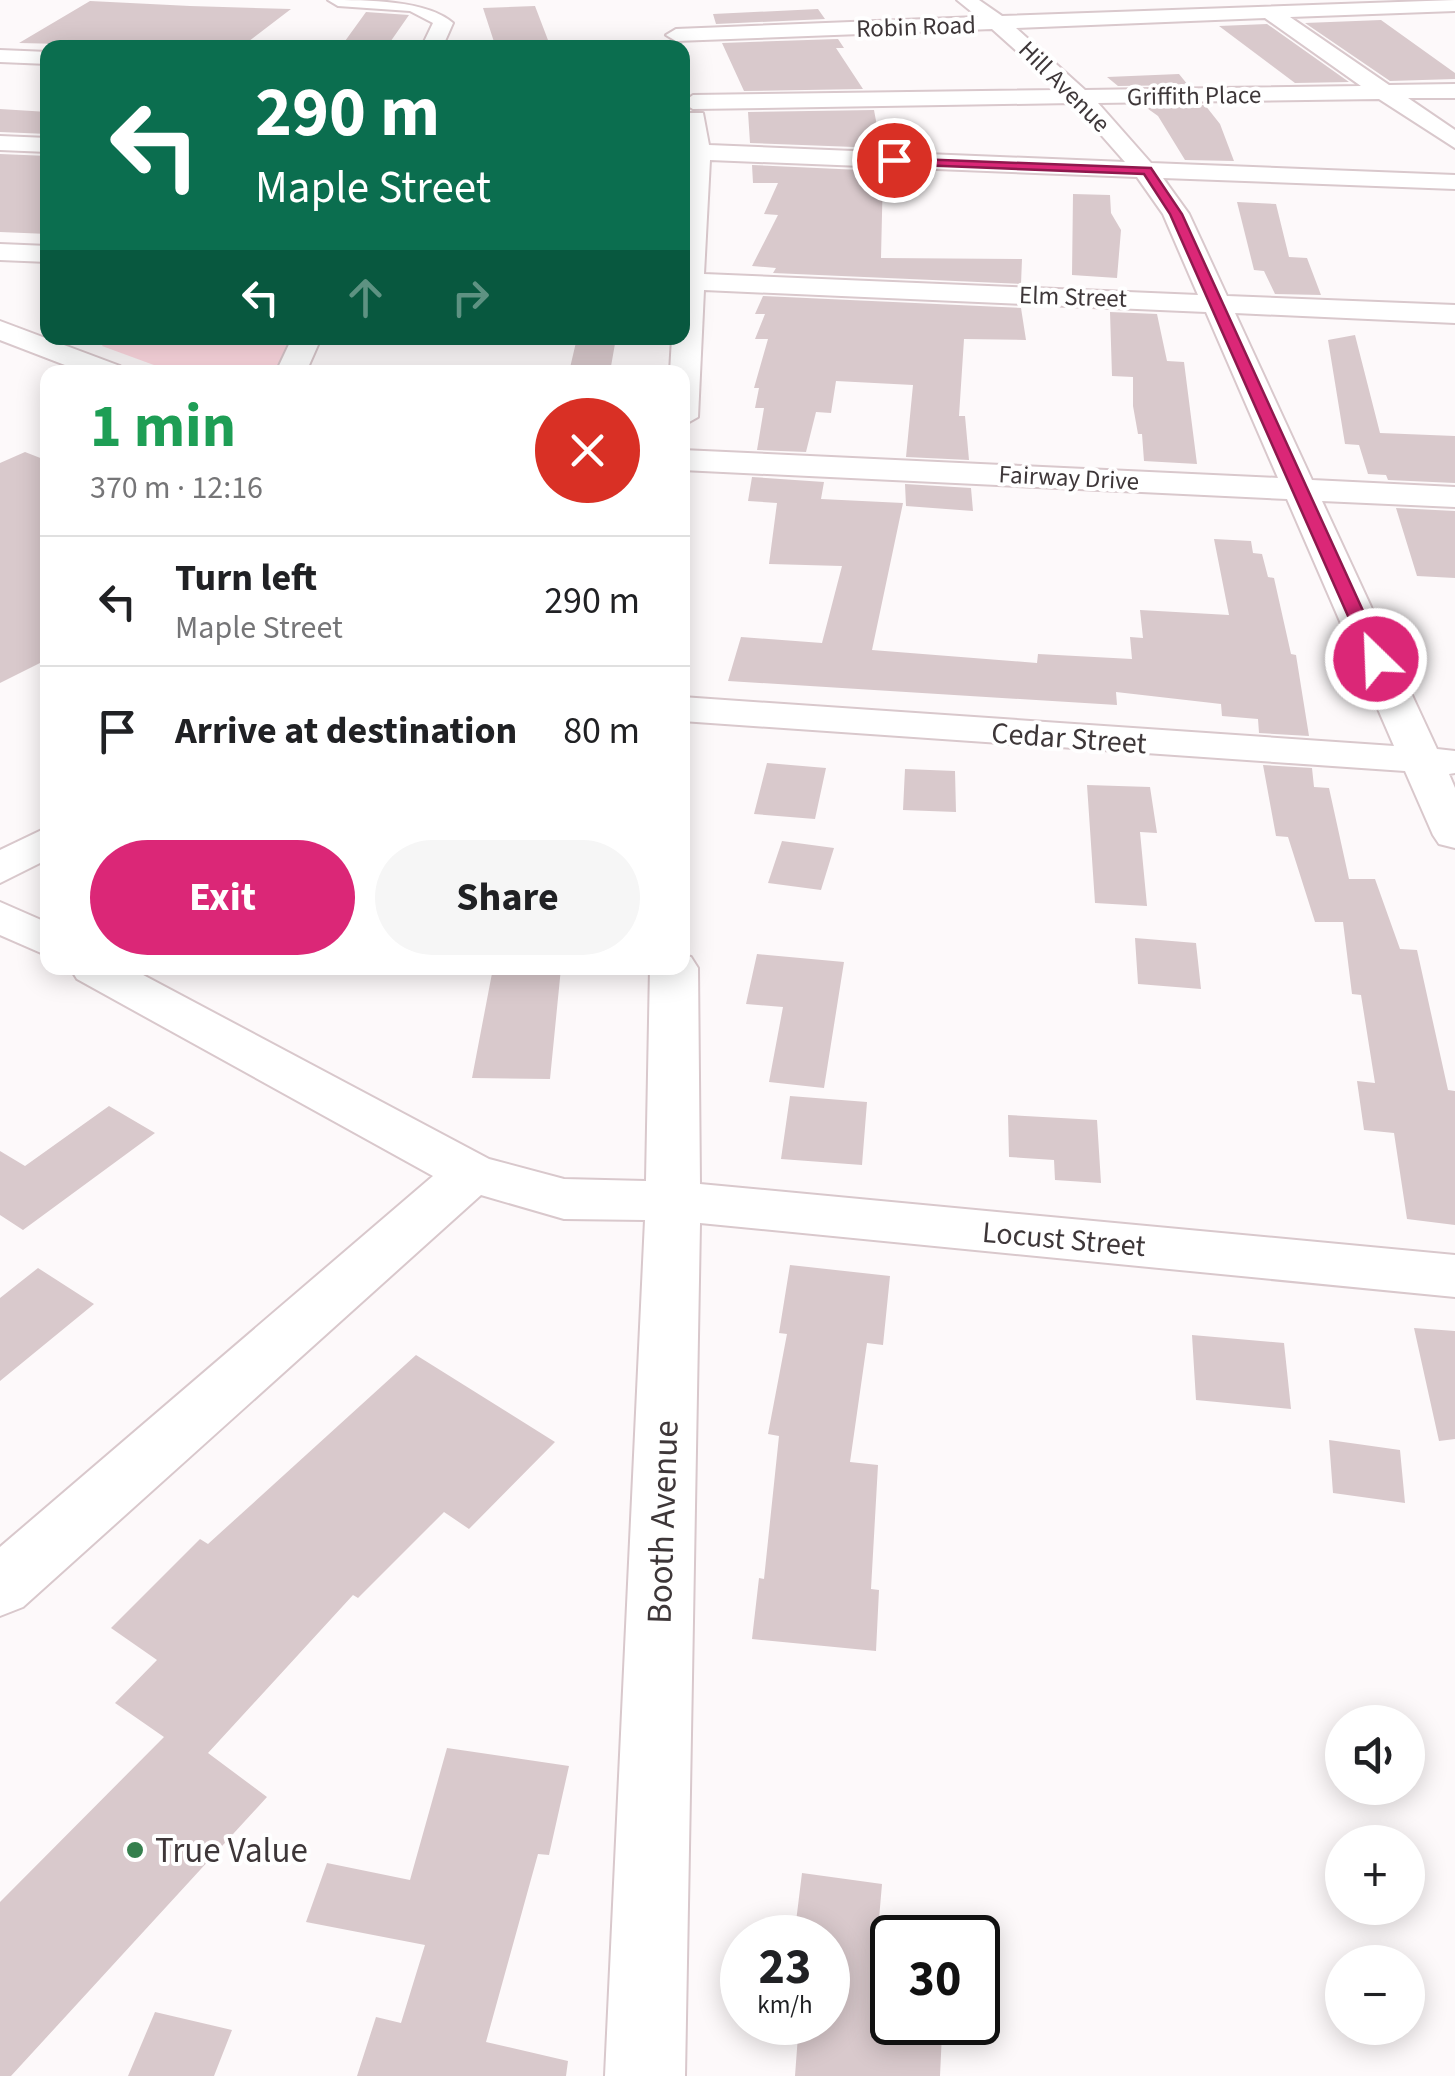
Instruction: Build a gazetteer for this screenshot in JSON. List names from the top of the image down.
{
  "streets": {
    "street": [
      "Robin Road",
      "Hill Avenue",
      "Griffith Place",
      "Elm Street",
      "Fairway Drive",
      "Cedar Street",
      "Locust Street",
      "Booth Avenue"
    ]
  },
  "crossings": [
    ["Robin Road", "Hill Avenue"],
    ["Hill Avenue", "Griffith Place"],
    ["Hill Avenue", "Elm Street"],
    ["Hill Avenue", "Fairway Drive"],
    ["Hill Avenue", "Cedar Street"],
    ["Locust Street", "Booth Avenue"]
  ],
  "places": ["True Value"],
  "page": {
    "turn": ["290 m", "Maple Street"],
    "heading": ["1 min", "370 m · 12:16"],
    "list": [
      {
        "name": "Turn left",
        "note": "Maple Street",
        "value": "290 m"
      },
      {
        "name": "Arrive at destination",
        "value": "80 m"
      }
    ],
    "buttons": ["Exit", "Share"],
    "map_buttons": ["+", "−"],
    "speed": "23 km/h",
    "limit": "30"
  }
}
